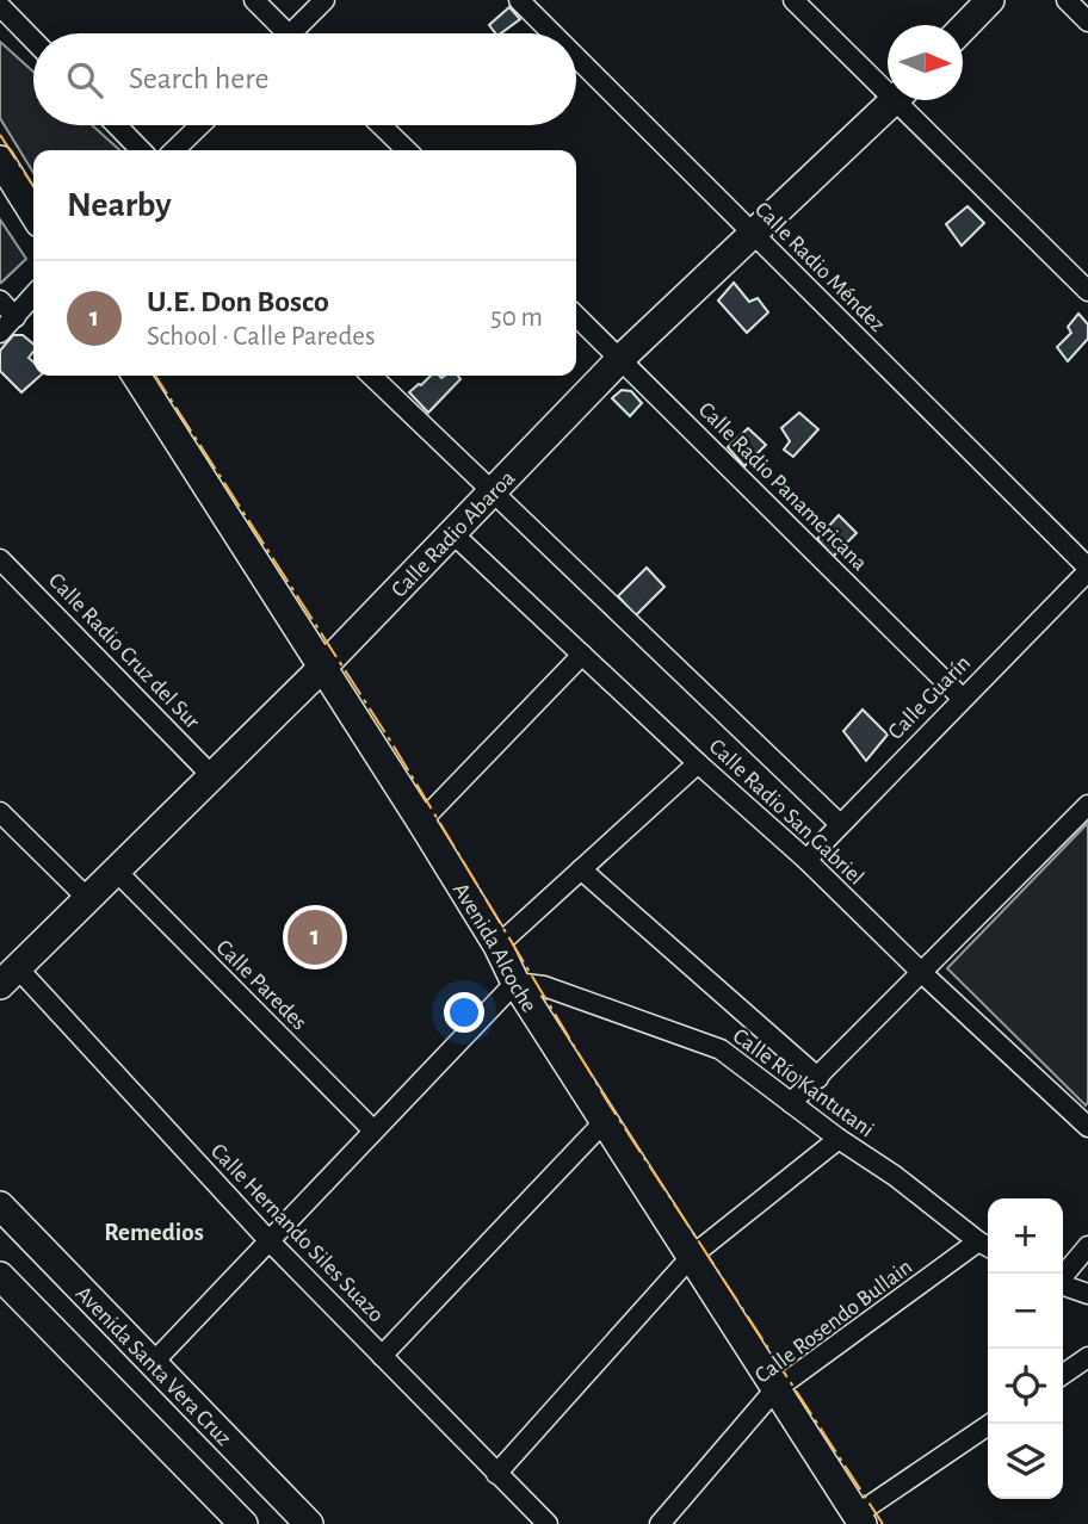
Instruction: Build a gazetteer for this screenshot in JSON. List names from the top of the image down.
{
  "streets": {
    "street": [
      "Calle Radio Méndez",
      "Calle Radio Panamericana",
      "Calle Radio Abaroa",
      "Calle Radio Cruz del Sur",
      "Calle Guarín",
      "Calle Radio San Gabriel",
      "Avenida Alcoche",
      "Calle Paredes",
      "Calle Río Kantutani",
      "Calle Hernando Siles Suazo",
      "Calle Rosendo Bullain",
      "Avenida Santa Vera Cruz"
    ]
  },
  "crossings": [
    ["Calle Radio Méndez", "Calle Radio Abaroa"],
    ["Calle Radio Méndez", "Calle Guarín"],
    ["Calle Radio Panamericana", "Calle Radio Abaroa"],
    ["Calle Radio Panamericana", "Calle Guarín"],
    ["Calle Radio Abaroa", "Calle Radio Cruz del Sur"],
    ["Calle Radio Abaroa", "Calle Radio San Gabriel"],
    ["Calle Radio Abaroa", "Avenida Alcoche"],
    ["Calle Radio Abaroa", "Calle Paredes"],
    ["Calle Radio Abaroa", "Calle Hernando Siles Suazo"],
    ["Calle Guarín", "Calle Radio San Gabriel"],
    ["Avenida Alcoche", "Calle Río Kantutani"],
    ["Avenida Alcoche", "Calle Rosendo Bullain"],
    ["Calle Río Kantutani", "Calle Rosendo Bullain"]
  ],
  "districts": ["Remedios"],
  "north": "right",
  "page": {
    "search": "Search here",
    "heading": "Nearby",
    "list": [
      {
        "mark": "1",
        "name": "U.E. Don Bosco",
        "note": "School · Calle Paredes",
        "value": "50 m"
      }
    ],
    "pins": "1",
    "map_buttons": ["+", "−"]
  }
}
